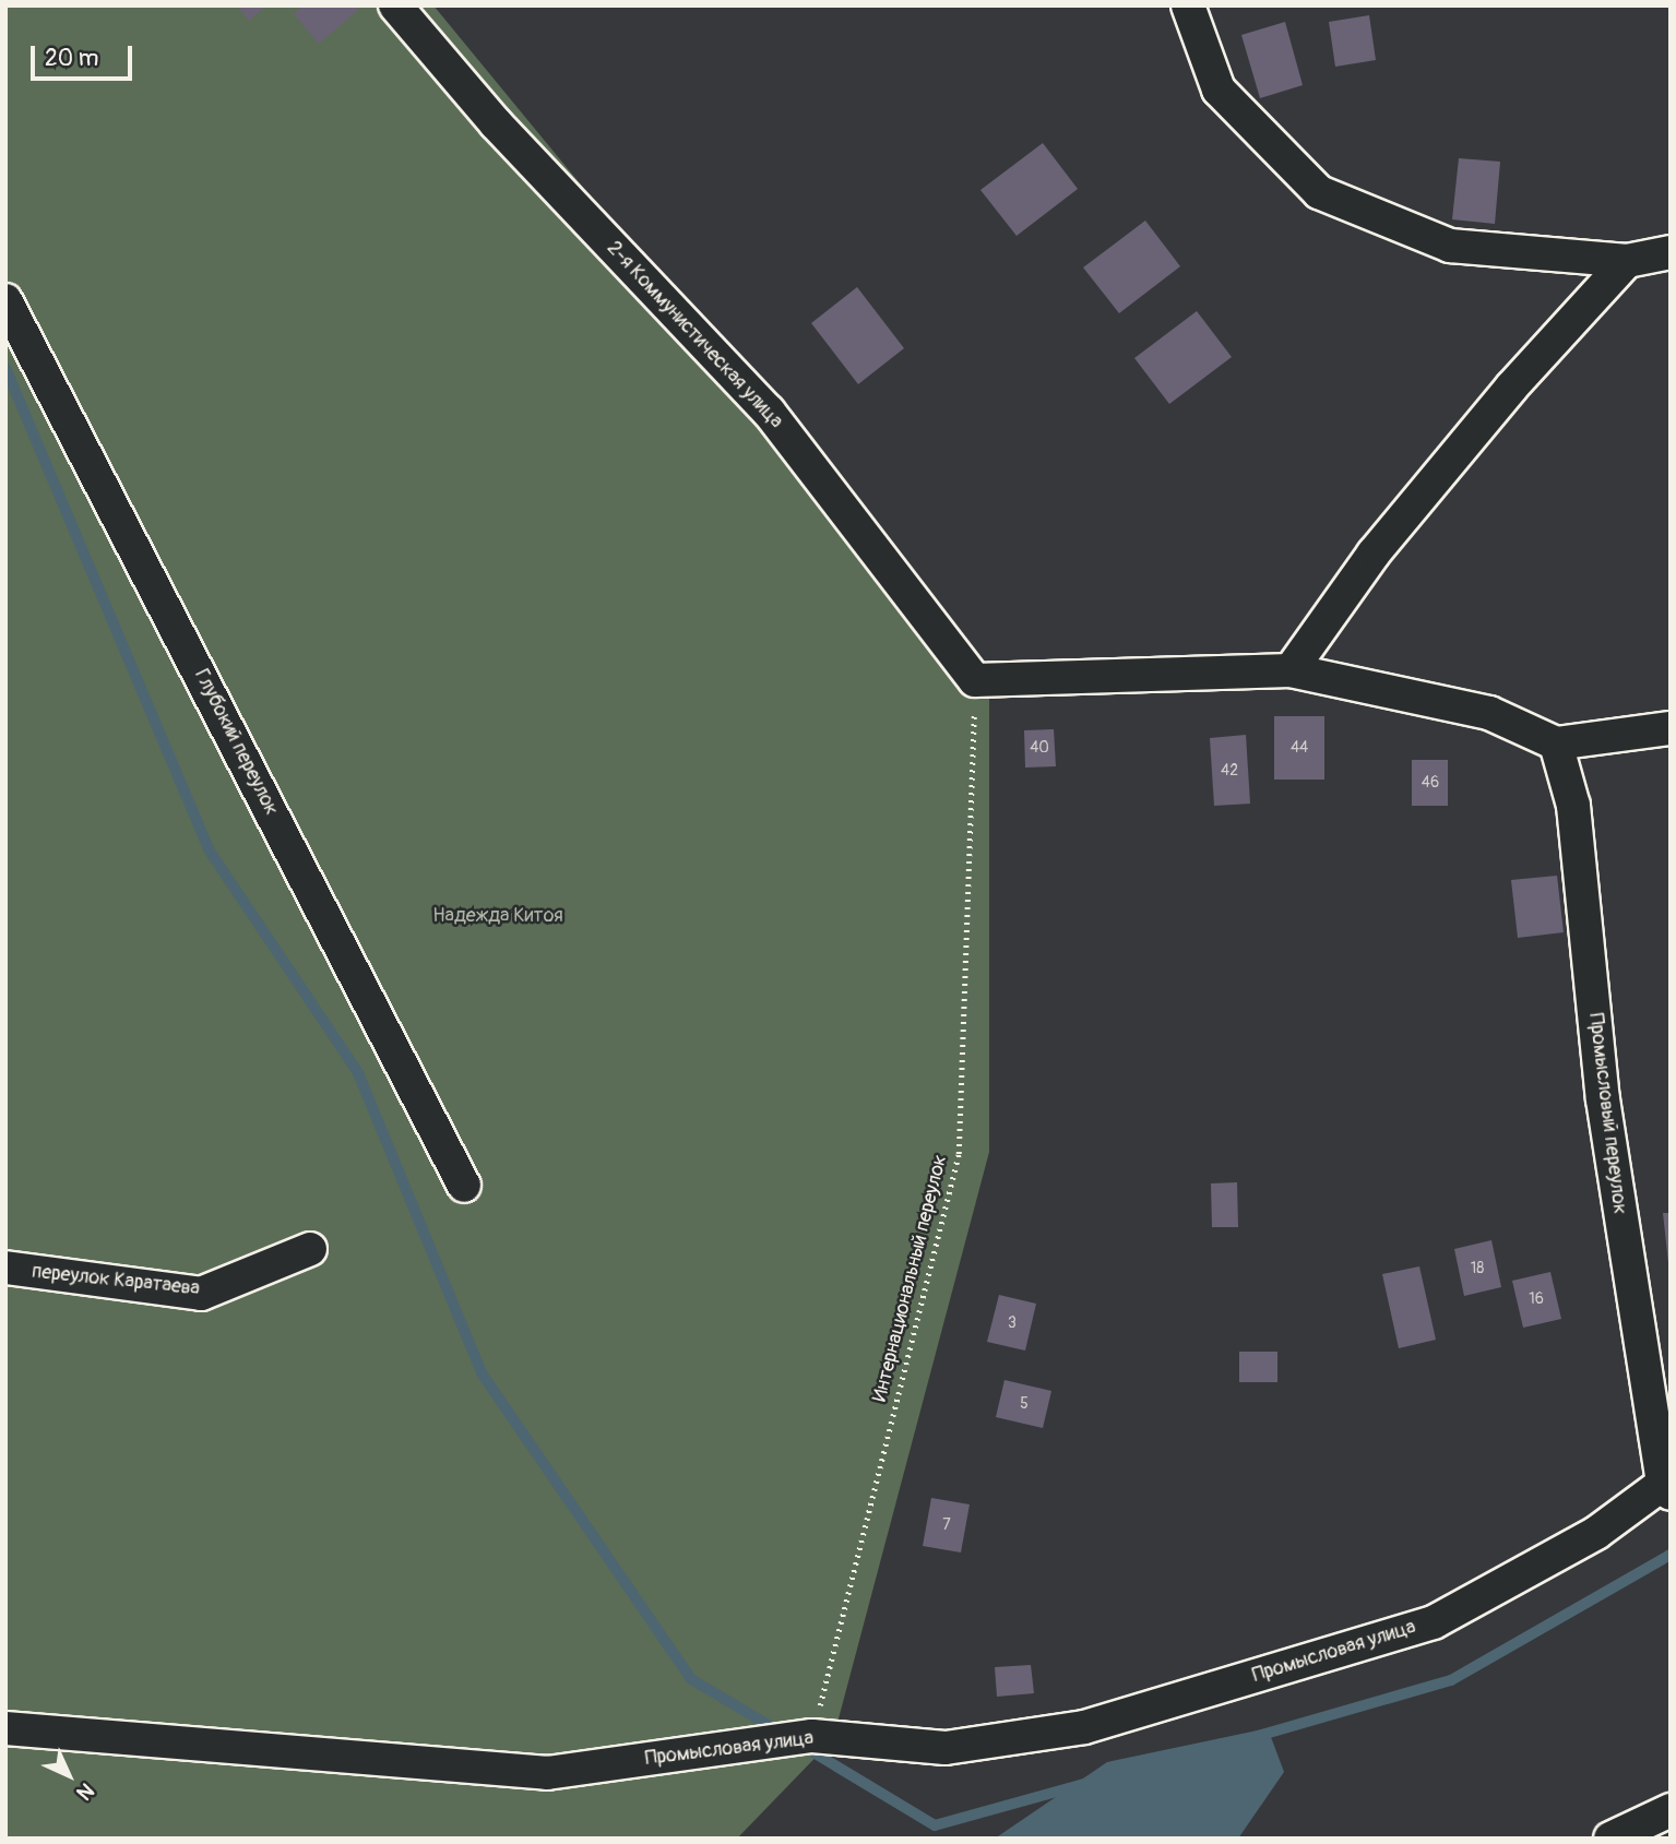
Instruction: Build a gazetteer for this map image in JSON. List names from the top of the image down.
{
  "streets": {
    "street": [
      "2-я Коммунистическая улица",
      "Глубокий переулок",
      "Промысловый переулок",
      "переулок Каратаева",
      "Промысловая улица"
    ],
    "path": ["Интернациональный переулок"]
  },
  "crossings": [
    ["2-я Коммунистическая улица", "Интернациональный переулок"],
    ["Промысловый переулок", "Промысловая улица"],
    ["Интернациональный переулок", "Промысловая улица"]
  ],
  "parks": ["Надежда Китоя"],
  "house_numbers": [
    "40",
    "44",
    "42",
    "46",
    "18",
    "16",
    "3",
    "5",
    "7"
  ],
  "scale_bar": "20 m",
  "north": "bottom right"
}
